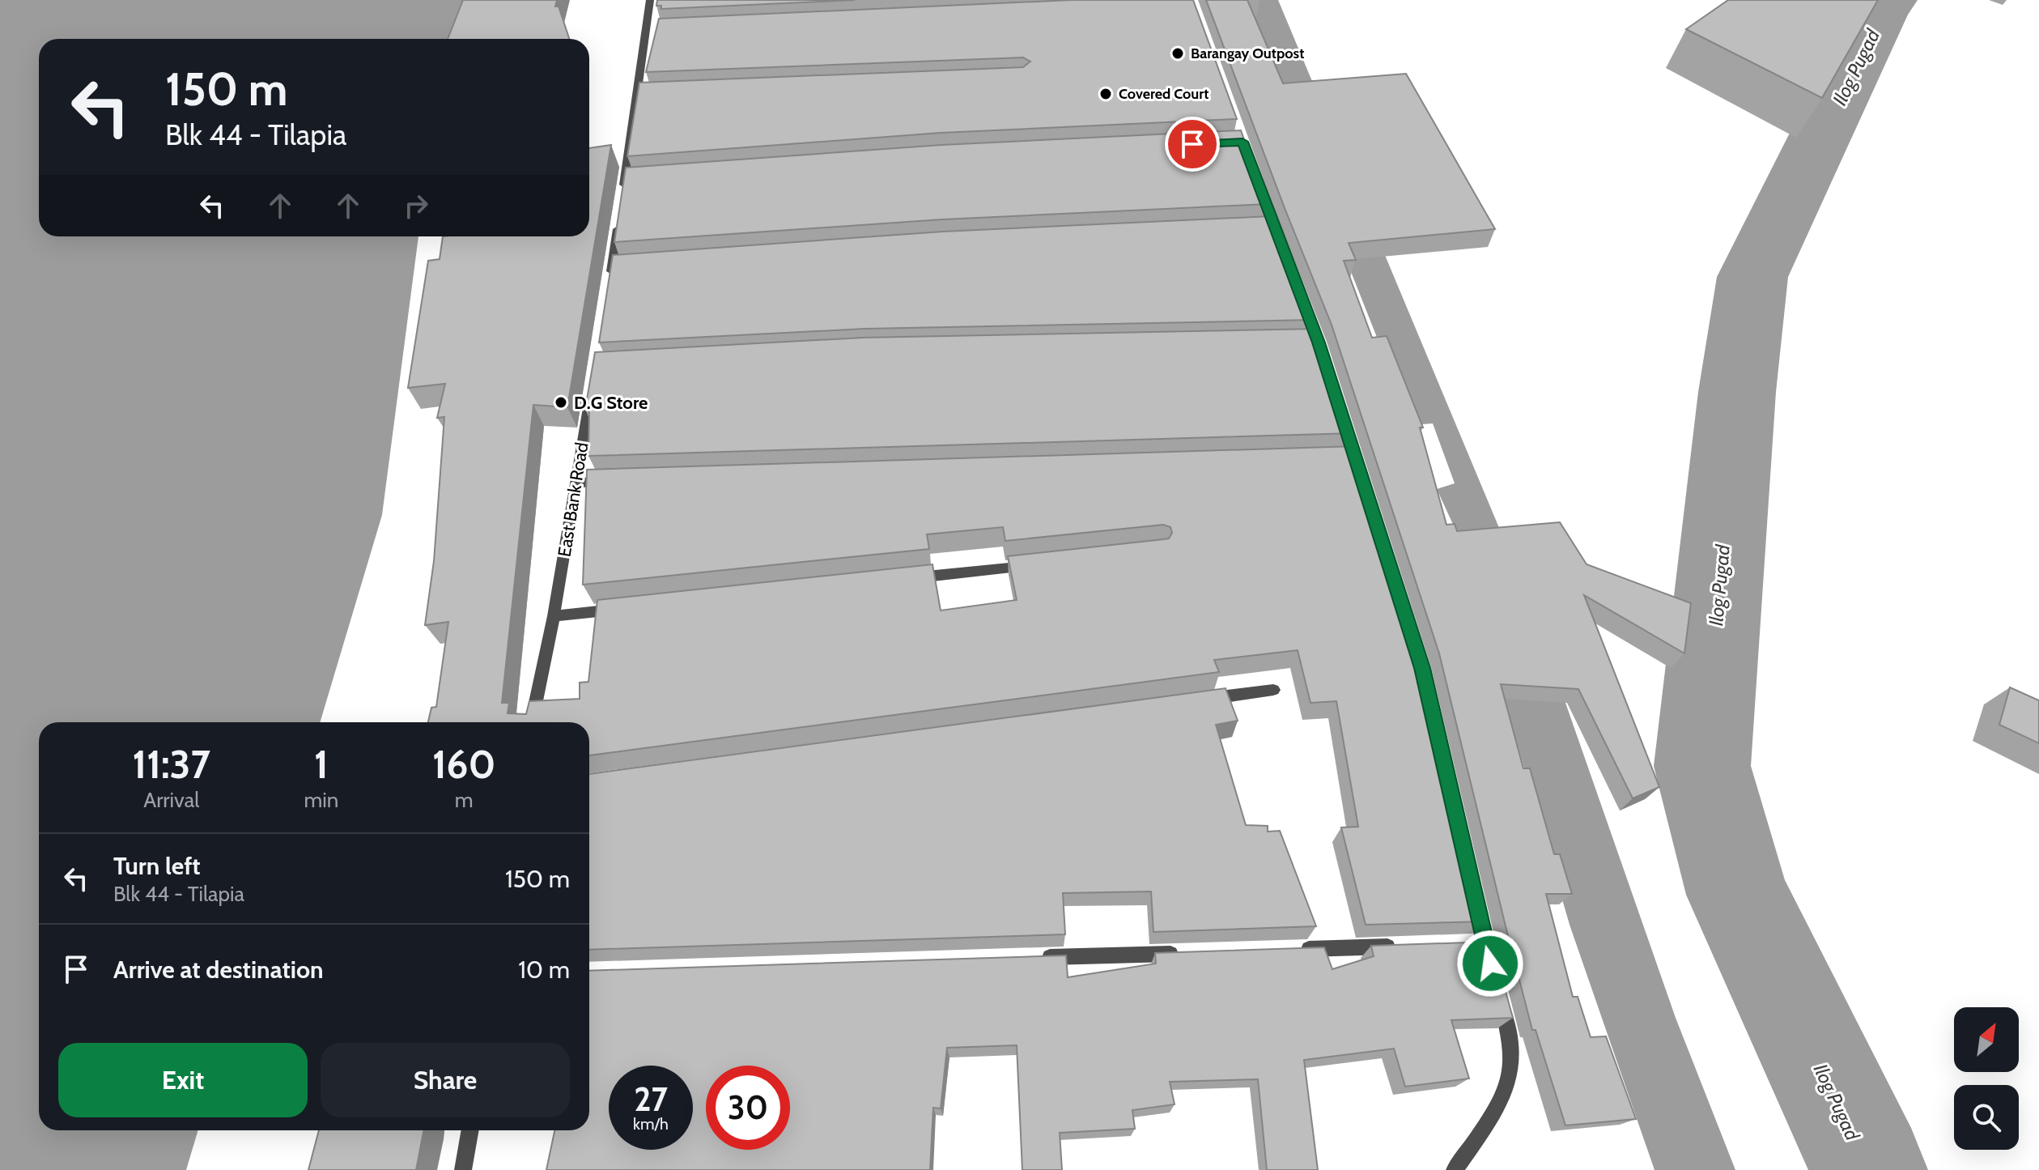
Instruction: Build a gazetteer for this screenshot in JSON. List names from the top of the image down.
{
  "streets": {
    "street": ["East Bank Road"]
  },
  "water": ["Ilog Pugad"],
  "places": ["Barangay Outpost", "Covered Court", "D.G Store"],
  "north": "top right",
  "page": {
    "turn": ["150 m", "Blk 44 - Tilapia"],
    "eta": [
      "11:37",
      "Arrival",
      "1",
      "min",
      "160",
      "m"
    ],
    "list": [
      {
        "name": "Turn left",
        "note": "Blk 44 - Tilapia",
        "value": "150 m"
      },
      {
        "name": "Arrive at destination",
        "value": "10 m"
      }
    ],
    "buttons": ["Exit", "Share"],
    "speed": "27 km/h",
    "limit": "30"
  }
}
